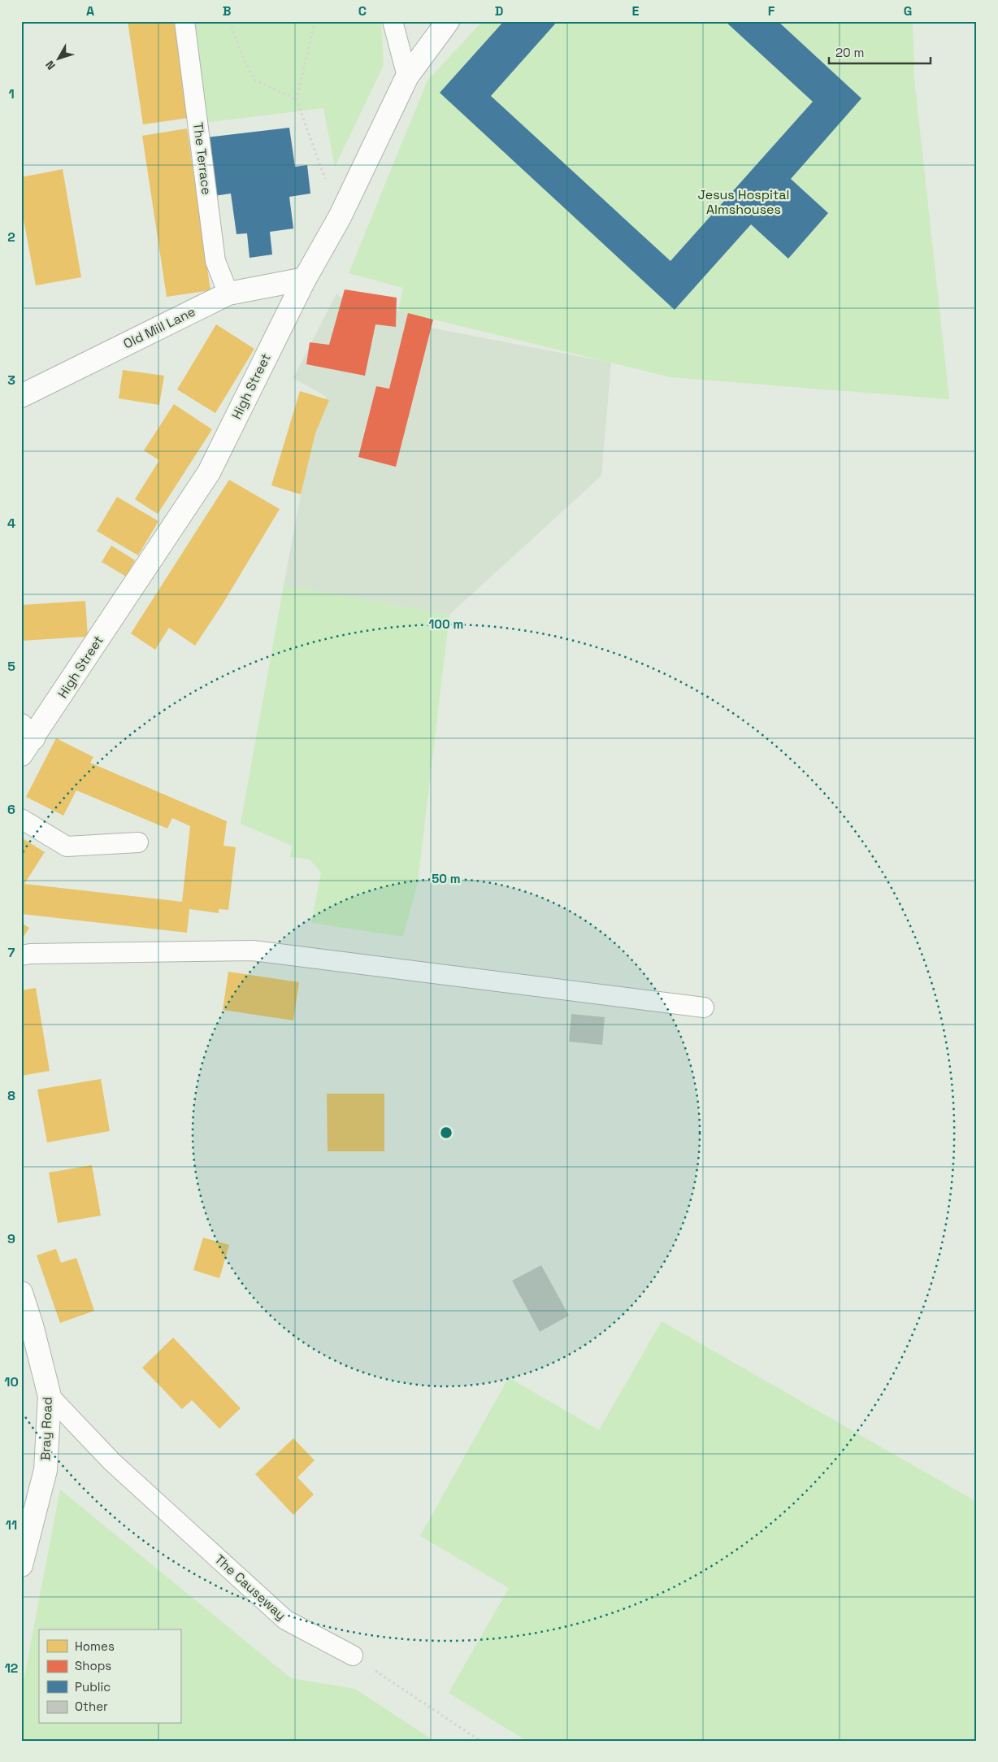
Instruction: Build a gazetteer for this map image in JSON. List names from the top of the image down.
{
  "streets": {
    "main road": ["Old Mill Lane", "High Street", "Bray Road"],
    "lane": ["The Terrace", "The Causeway"]
  },
  "crossings": [
    ["The Terrace", "Old Mill Lane"],
    ["Old Mill Lane", "High Street"],
    ["Bray Road", "The Causeway"]
  ],
  "parks": ["Jesus Hospital Almshouses"],
  "legend": [
    "Homes",
    "Shops",
    "Public",
    "Other"
  ],
  "scale_bar": "20 m",
  "north": "bottom left",
  "grid": {
    "columns": [
      "A",
      "B",
      "C",
      "D",
      "E",
      "F",
      "G"
    ],
    "rows": [
      "1",
      "2",
      "3",
      "4",
      "5",
      "6",
      "7",
      "8",
      "9",
      "10",
      "11",
      "12"
    ]
  },
  "rings": ["100 m", "50 m"]
}
